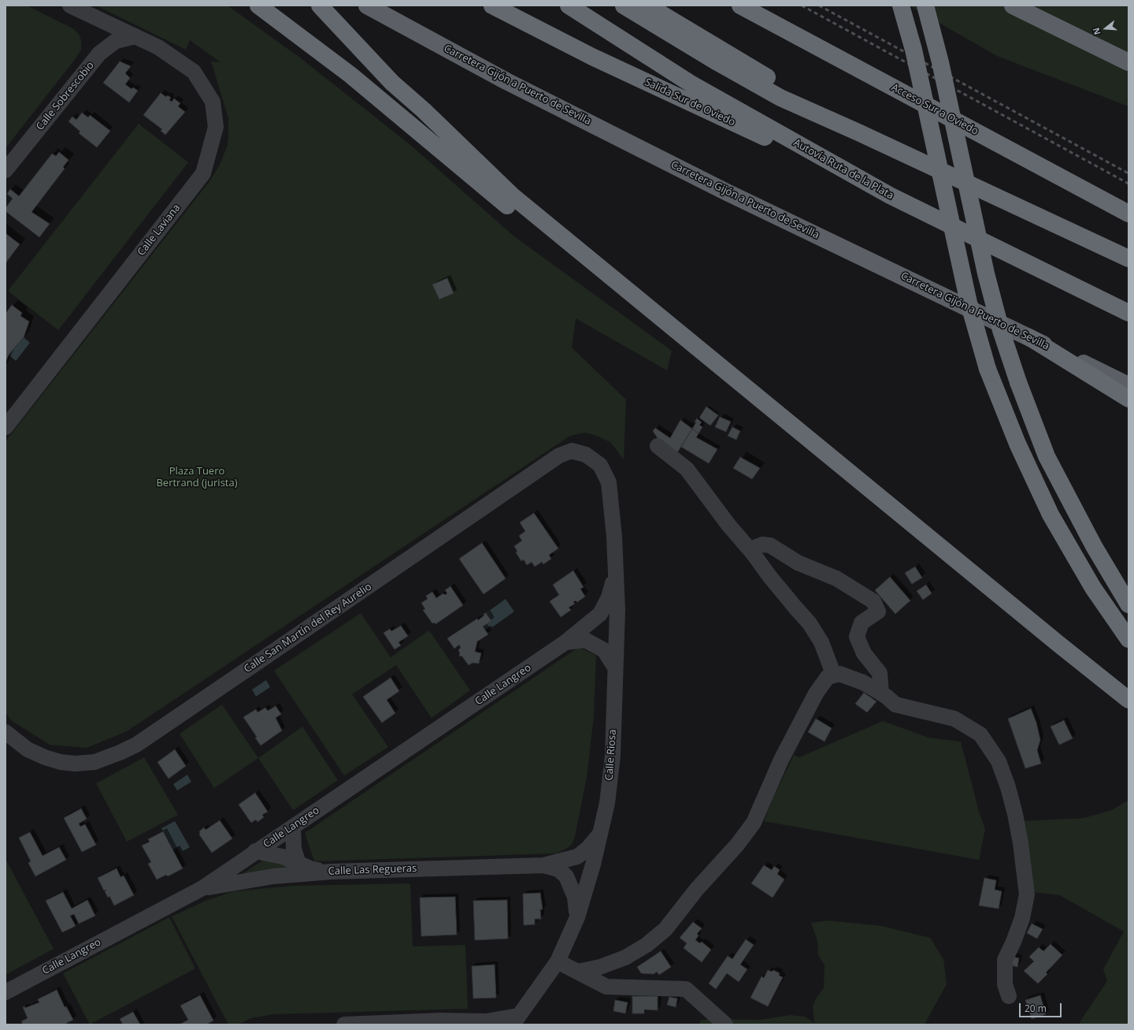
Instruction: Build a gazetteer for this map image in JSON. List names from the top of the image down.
{
  "streets": {
    "highway": [
      "Carretera Gijón a Puerto de Sevilla",
      "Salida Sur de Oviedo",
      "Acceso Sur a Oviedo",
      "Autovía Ruta de la Plata"
    ],
    "street": [
      "Calle Sobrescobio",
      "Calle Laviana",
      "Calle San Martín del Rey Aurelio",
      "Calle Langreo",
      "Calle Riosa",
      "Calle Las Regueras"
    ]
  },
  "crossings": [
    ["Calle Sobrescobio", "Calle Laviana"],
    ["Salida Sur de Oviedo", "Autovía Ruta de la Plata"],
    ["Calle San Martín del Rey Aurelio", "Calle Riosa"],
    ["Calle Langreo", "Calle Riosa"],
    ["Calle Langreo", "Calle Las Regueras"],
    ["Calle Riosa", "Calle Las Regueras"]
  ],
  "parks": ["Plaza Tuero Bertrand (jurista)"],
  "scale_bar": "20 m",
  "north": "left"
}
